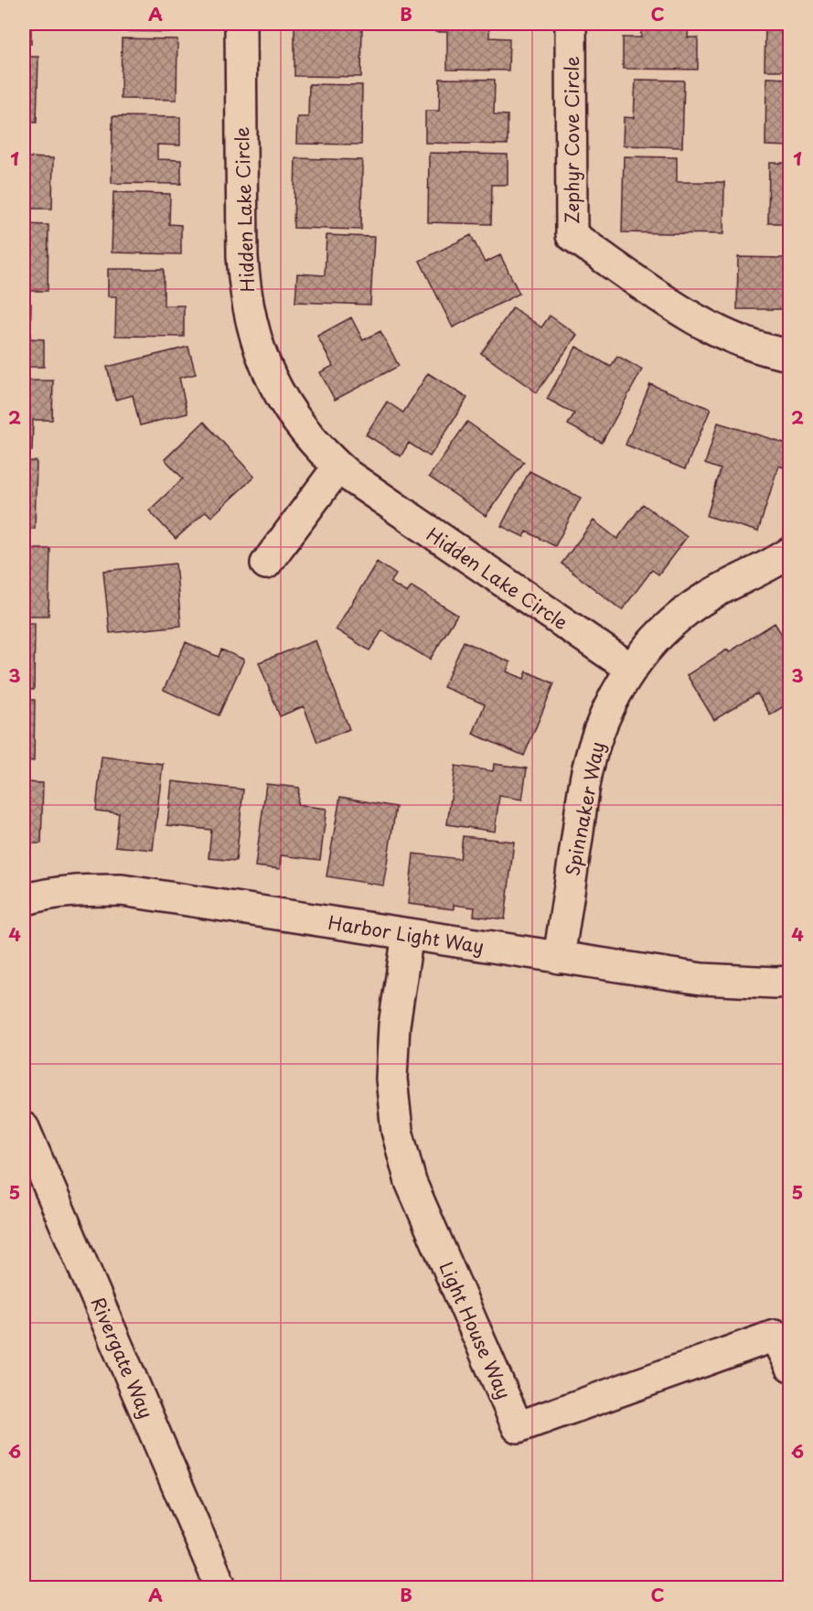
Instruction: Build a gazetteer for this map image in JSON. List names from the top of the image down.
{
  "streets": {
    "street": [
      "Zephyr Cove Circle",
      "Hidden Lake Circle",
      "Spinnaker Way",
      "Harbor Light Way",
      "Light House Way",
      "Rivergate Way"
    ]
  },
  "crossings": [
    ["Hidden Lake Circle", "Spinnaker Way"],
    ["Spinnaker Way", "Harbor Light Way"],
    ["Harbor Light Way", "Light House Way"]
  ],
  "grid": {
    "columns": ["A", "B", "C"],
    "rows": [
      "1",
      "2",
      "3",
      "4",
      "5",
      "6"
    ]
  }
}
